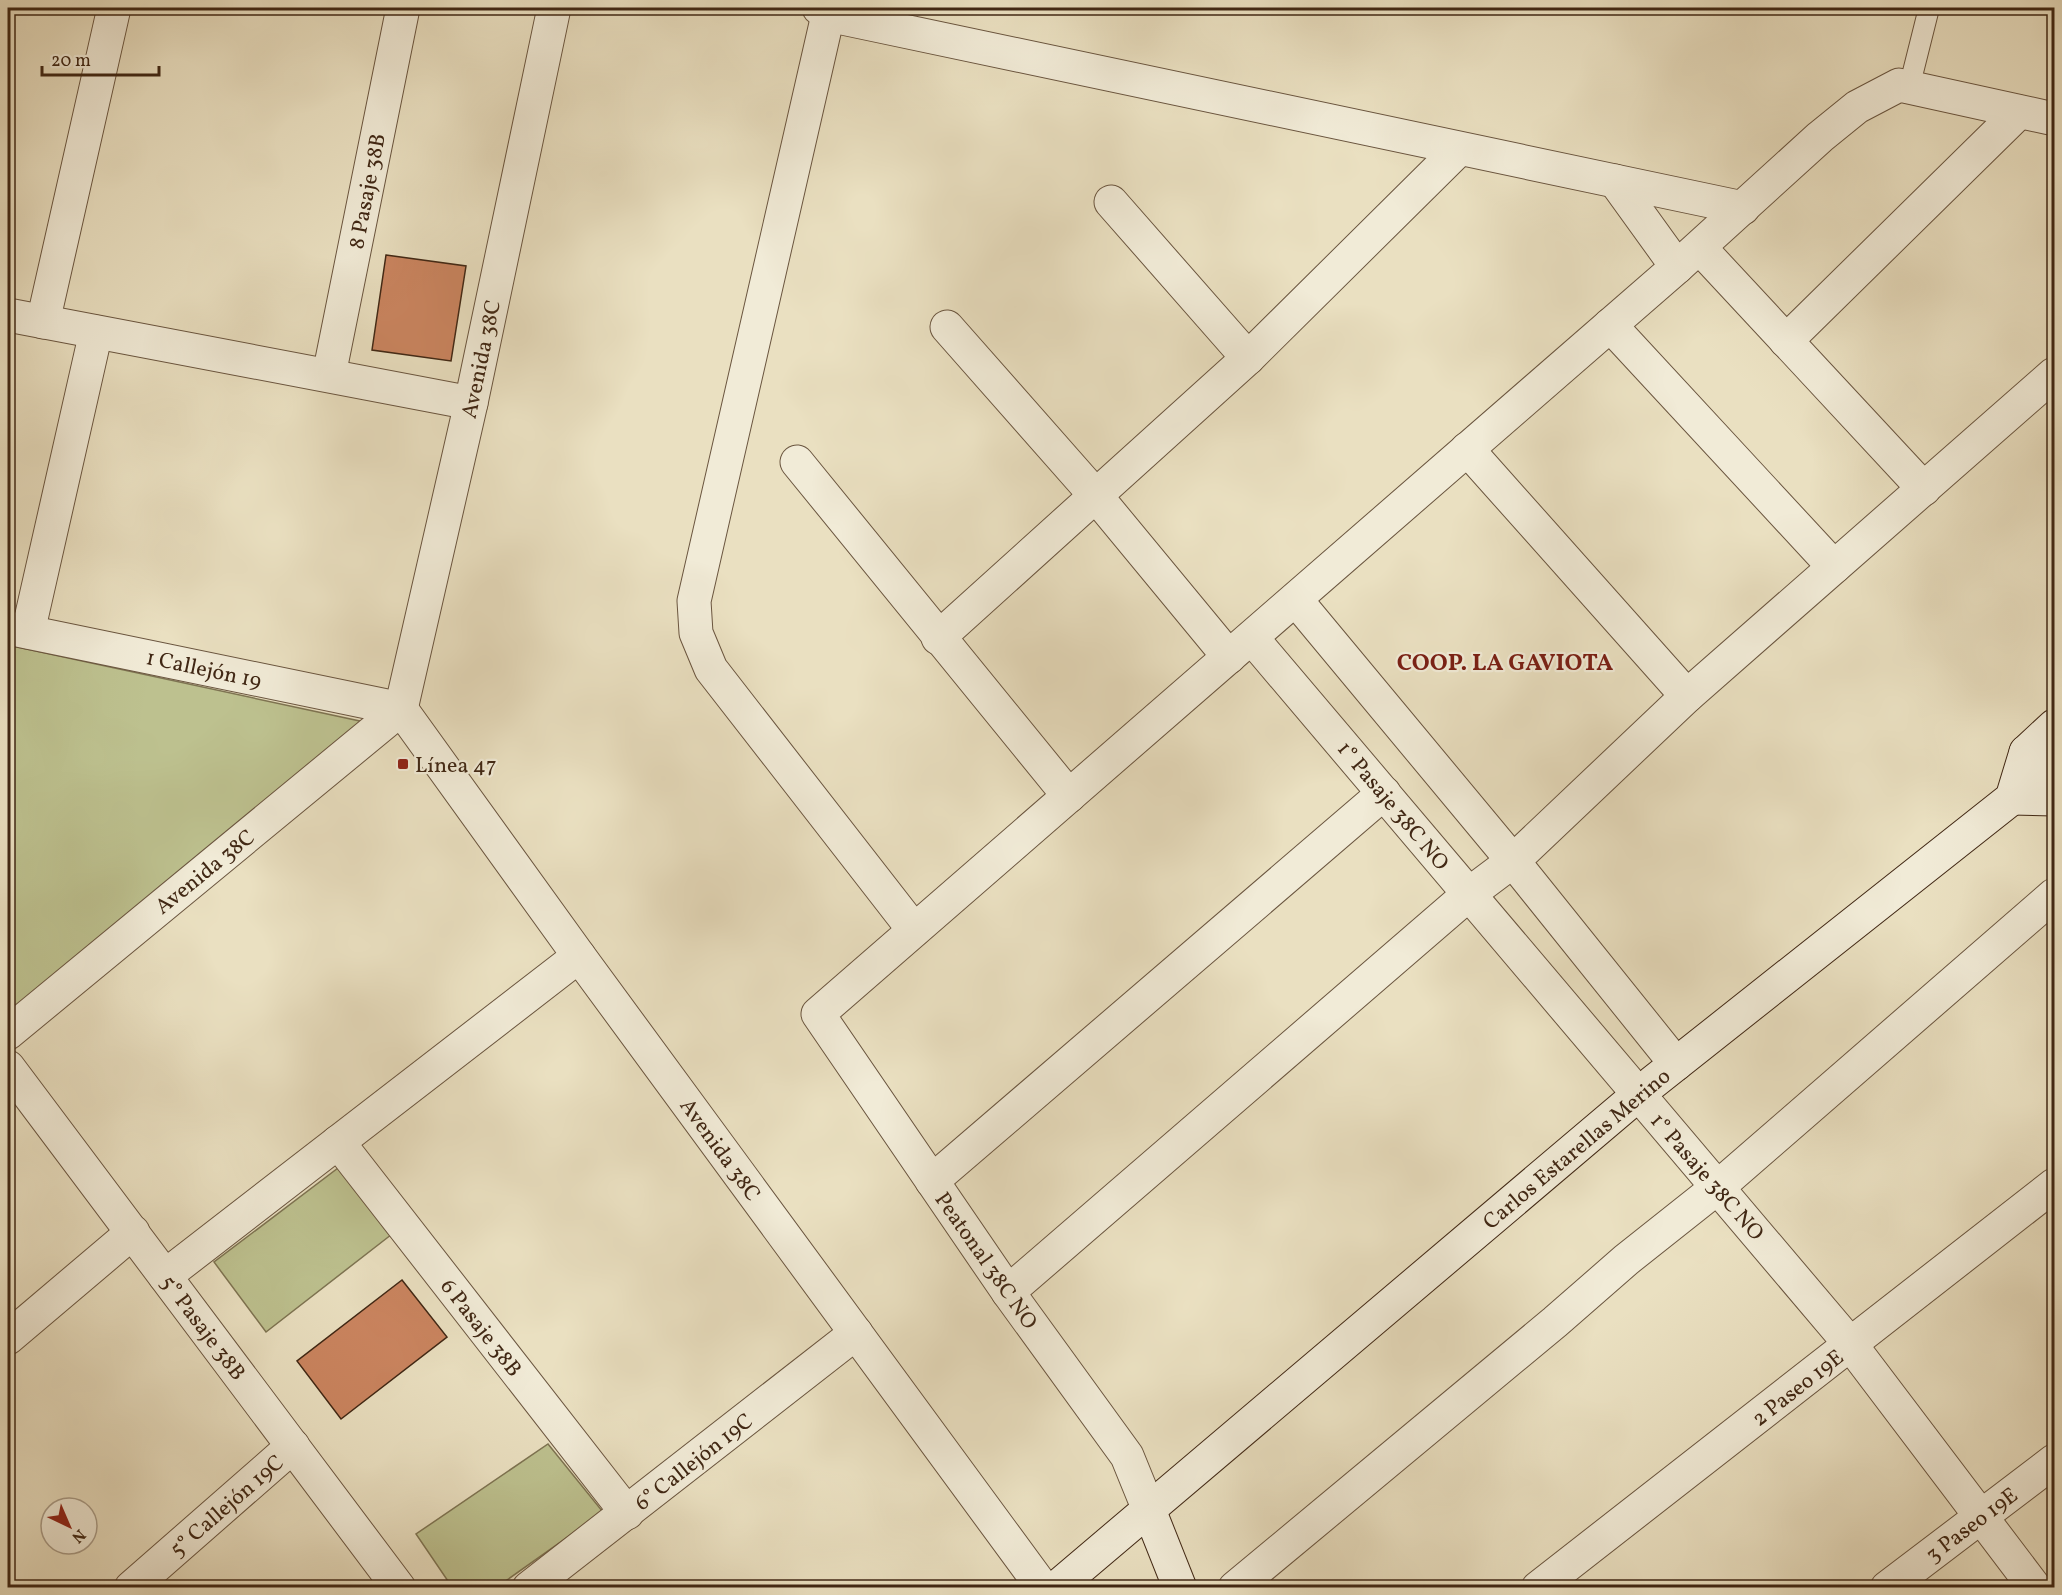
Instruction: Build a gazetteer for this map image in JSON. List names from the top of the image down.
{
  "streets": {
    "street": [
      "8 Pasaje 38B",
      "Avenida 38C",
      "1 Callejón 19",
      "1° Pasaje 38C NO",
      "Carlos Estarellas Merino",
      "Peatonal 38C NO",
      "5° Pasaje 38B",
      "6 Pasaje 38B",
      "2 Paseo 19E",
      "6° Callejón 19C",
      "5° Callejón 19C",
      "3 Paseo 19E"
    ]
  },
  "crossings": [
    ["Avenida 38C", "1 Callejón 19"],
    ["Avenida 38C", "6° Callejón 19C"],
    ["1° Pasaje 38C NO", "Carlos Estarellas Merino"],
    ["1° Pasaje 38C NO", "2 Paseo 19E"],
    ["1° Pasaje 38C NO", "3 Paseo 19E"],
    ["Carlos Estarellas Merino", "Peatonal 38C NO"],
    ["5° Pasaje 38B", "5° Callejón 19C"],
    ["6 Pasaje 38B", "6° Callejón 19C"]
  ],
  "districts": ["COOP. LA GAVIOTA"],
  "places": {
    "transit": ["Línea 47"]
  },
  "scale_bar": "20 m",
  "north": "bottom right"
}
